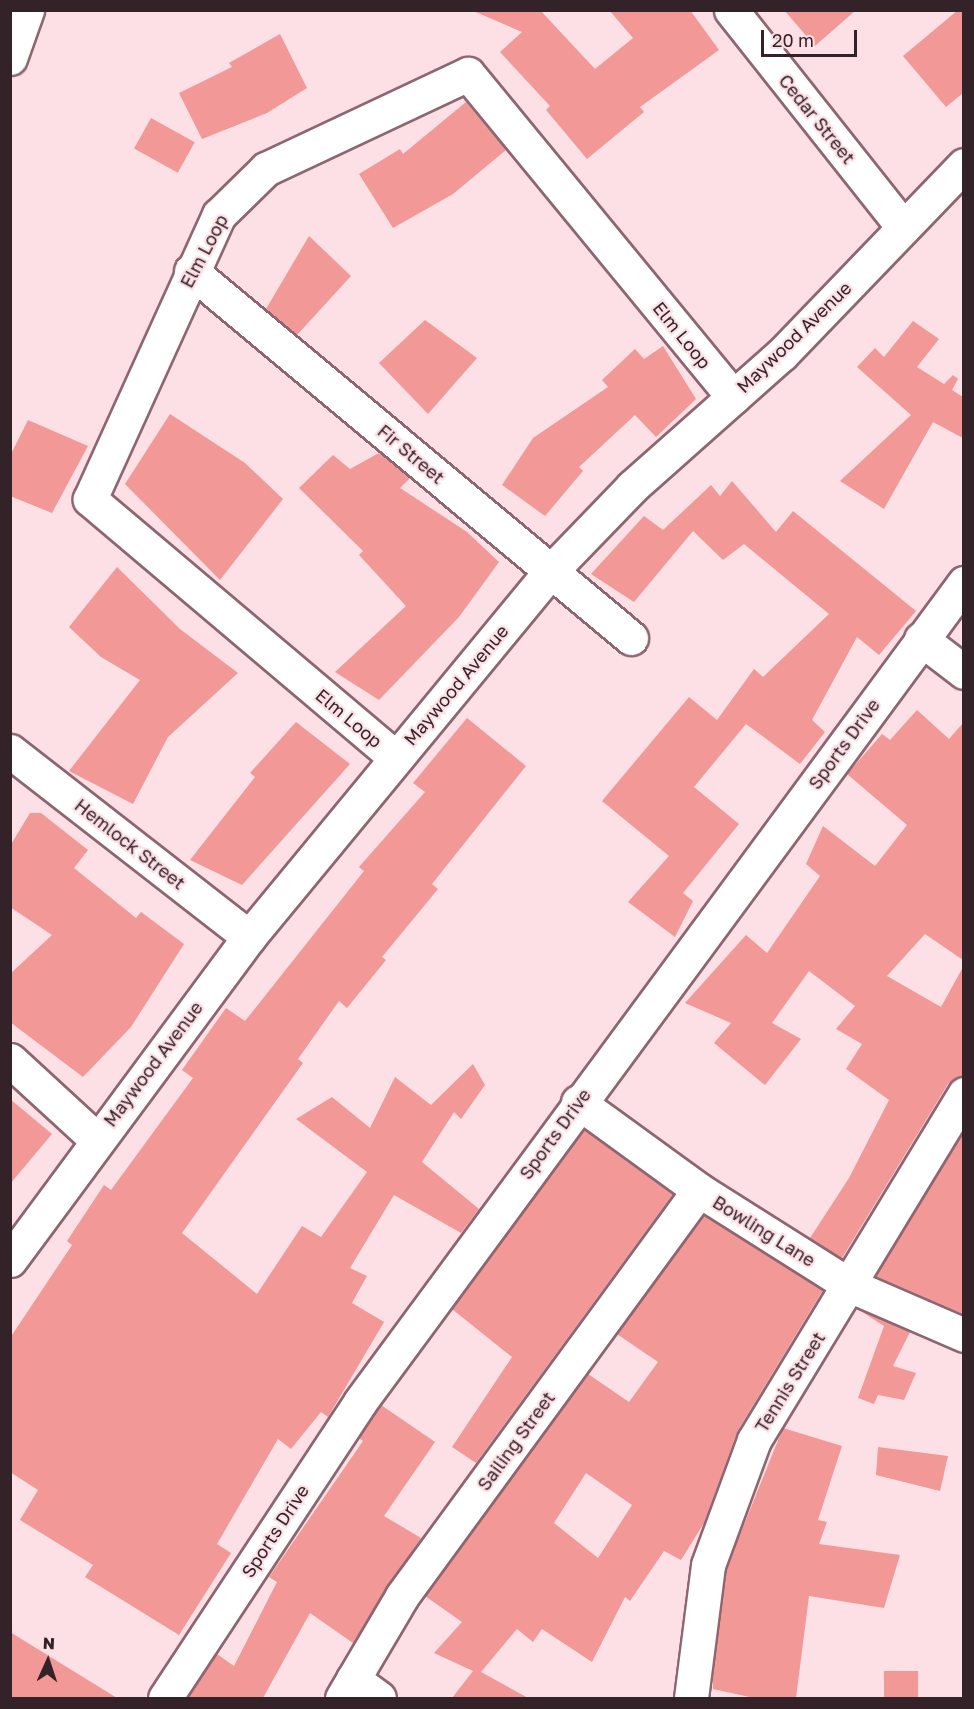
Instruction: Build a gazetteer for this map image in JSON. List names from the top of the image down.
{
  "streets": {
    "street": [
      "Cedar Street",
      "Elm Loop",
      "Maywood Avenue",
      "Fir Street",
      "Sports Drive",
      "Hemlock Street",
      "Bowling Lane",
      "Tennis Street",
      "Sailing Street"
    ]
  },
  "crossings": [
    ["Cedar Street", "Maywood Avenue"],
    ["Elm Loop", "Maywood Avenue"],
    ["Elm Loop", "Fir Street"],
    ["Maywood Avenue", "Fir Street"],
    ["Maywood Avenue", "Hemlock Street"],
    ["Sports Drive", "Bowling Lane"],
    ["Bowling Lane", "Tennis Street"],
    ["Bowling Lane", "Sailing Street"]
  ],
  "scale_bar": "20 m",
  "north": "top"
}
